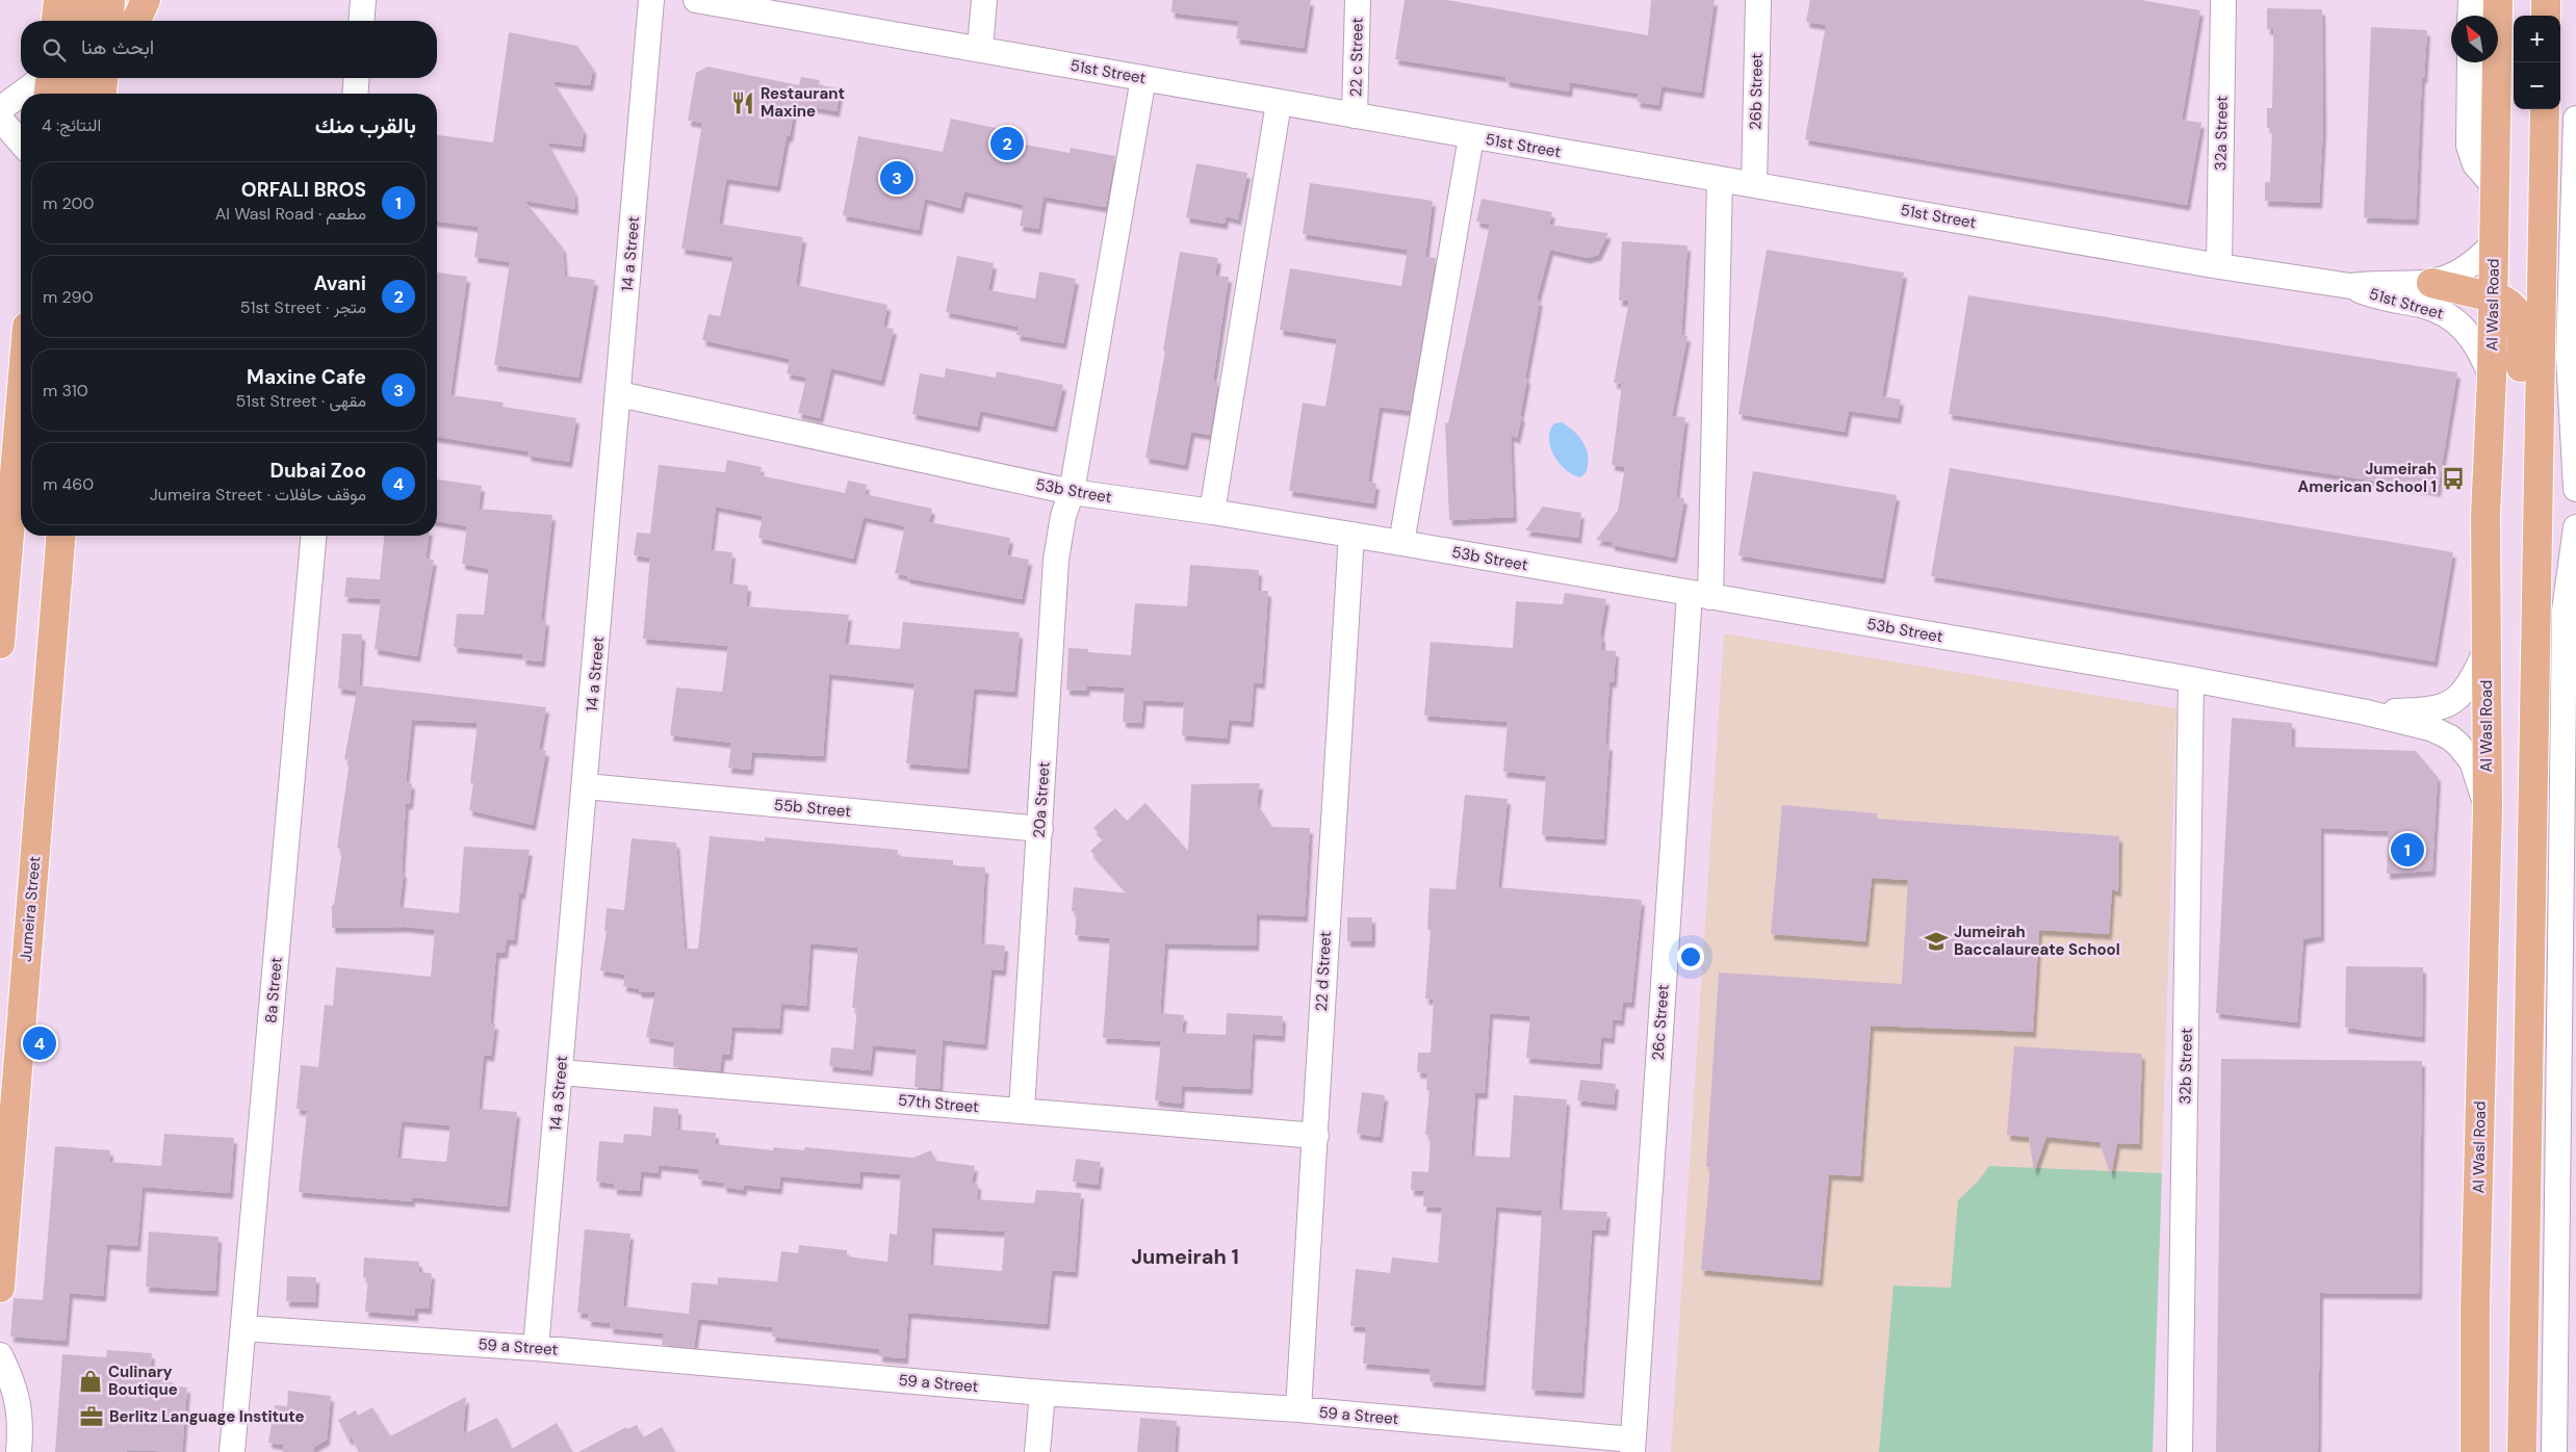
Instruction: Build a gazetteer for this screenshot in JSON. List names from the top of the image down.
{
  "streets": {
    "main road": ["Al Wasl Road", "Jumeira Street"],
    "street": [
      "22 c Street",
      "51st Street",
      "26b Street",
      "32a Street",
      "14 a Street",
      "53b Street",
      "20a Street",
      "55b Street",
      "22 d Street",
      "8a Street",
      "26c Street",
      "32b Street",
      "57th Street",
      "59 a Street"
    ]
  },
  "crossings": [
    ["22 c Street", "51st Street"],
    ["51st Street", "26b Street"],
    ["51st Street", "32a Street"],
    ["51st Street", "Al Wasl Road"],
    ["51st Street", "20a Street"],
    ["51st Street", "26c Street"],
    ["14 a Street", "53b Street"],
    ["14 a Street", "55b Street"],
    ["14 a Street", "57th Street"],
    ["14 a Street", "59 a Street"],
    ["Al Wasl Road", "53b Street"],
    ["53b Street", "20a Street"],
    ["53b Street", "22 d Street"],
    ["53b Street", "26c Street"],
    ["53b Street", "32b Street"],
    ["20a Street", "55b Street"],
    ["20a Street", "57th Street"],
    ["22 d Street", "57th Street"],
    ["22 d Street", "59 a Street"],
    ["8a Street", "59 a Street"],
    ["26c Street", "59 a Street"]
  ],
  "districts": ["Jumeirah 1"],
  "places": {
    "restaurant": ["Restaurant Maxine"],
    "bus stop": ["Jumeirah American School 1"],
    "school or university": ["Jumeirah Baccalaureate School"],
    "shop": ["Culinary Boutique"],
    "office": ["Berlitz Language Institute"]
  },
  "north": "top left",
  "page": {
    "map_buttons": ["+", "−"],
    "search": "ابحث هنا",
    "heading": ["بالقرب منك", "النتائج: 4"],
    "pins": [
      "2",
      "3",
      "1",
      "4"
    ],
    "list": [
      {
        "mark": "1",
        "name": "ORFALI BROS",
        "note": "مطعم · Al Wasl Road",
        "value": "200 m"
      },
      {
        "mark": "2",
        "name": "Avani",
        "note": "متجر · 51st Street",
        "value": "290 m"
      },
      {
        "mark": "3",
        "name": "Maxine Cafe",
        "note": "مقهى · 51st Street",
        "value": "310 m"
      },
      {
        "mark": "4",
        "name": "Dubai Zoo",
        "note": "موقف حافلات · Jumeira Street",
        "value": "460 m"
      }
    ]
  }
}
